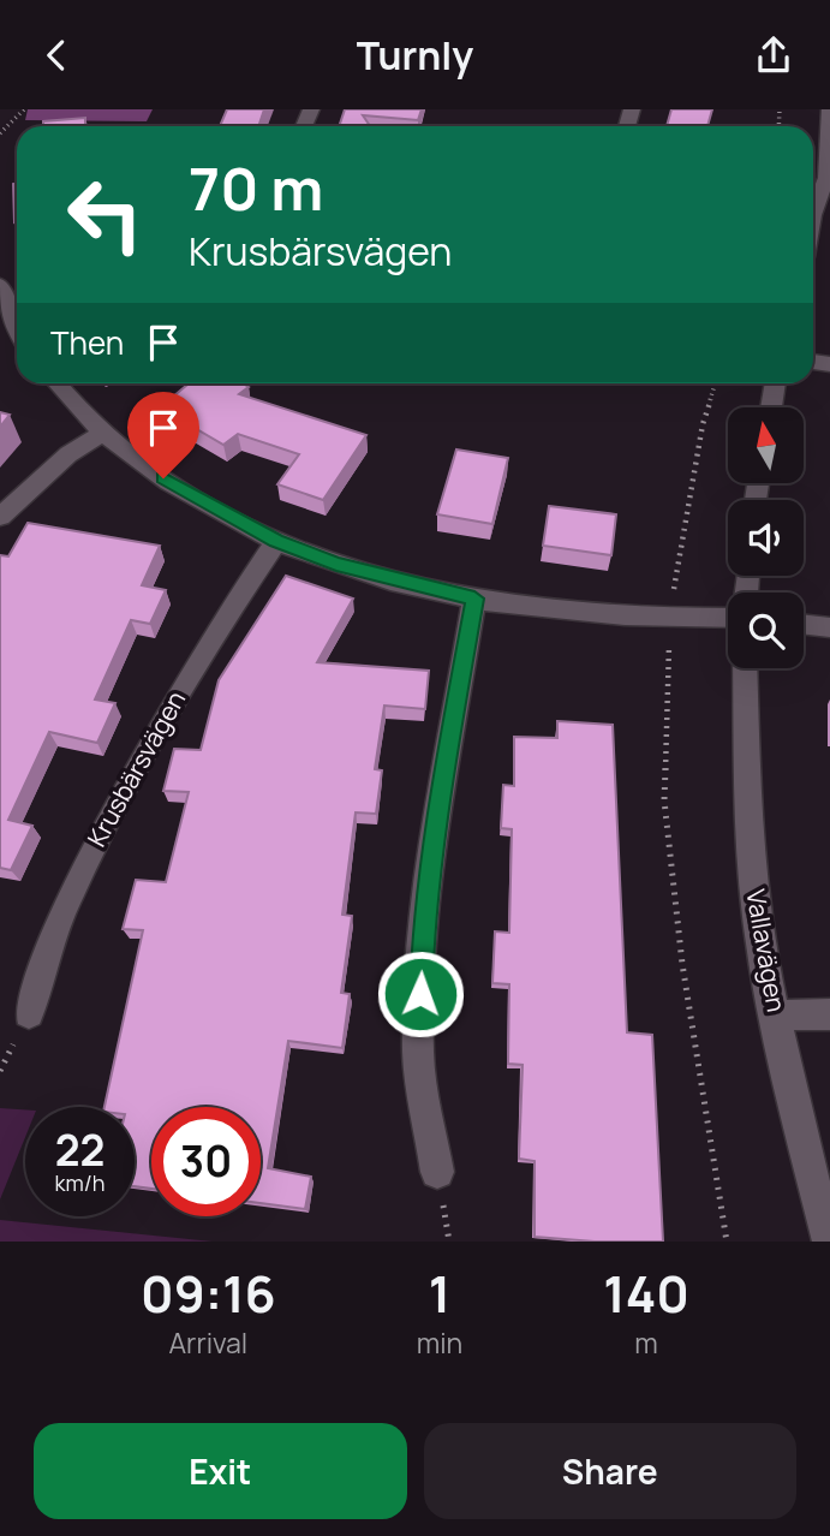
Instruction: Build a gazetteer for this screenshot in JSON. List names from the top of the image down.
{
  "streets": {
    "street": ["Krusbärsvägen", "Vallavägen"]
  },
  "north": "top",
  "page": {
    "header": "Turnly",
    "turn": ["70 m", "Krusbärsvägen"],
    "then": "Then",
    "speed": "22 km/h",
    "limit": "30",
    "eta": [
      "09:16",
      "Arrival",
      "1",
      "min",
      "140",
      "m"
    ],
    "buttons": ["Exit", "Share"]
  }
}
